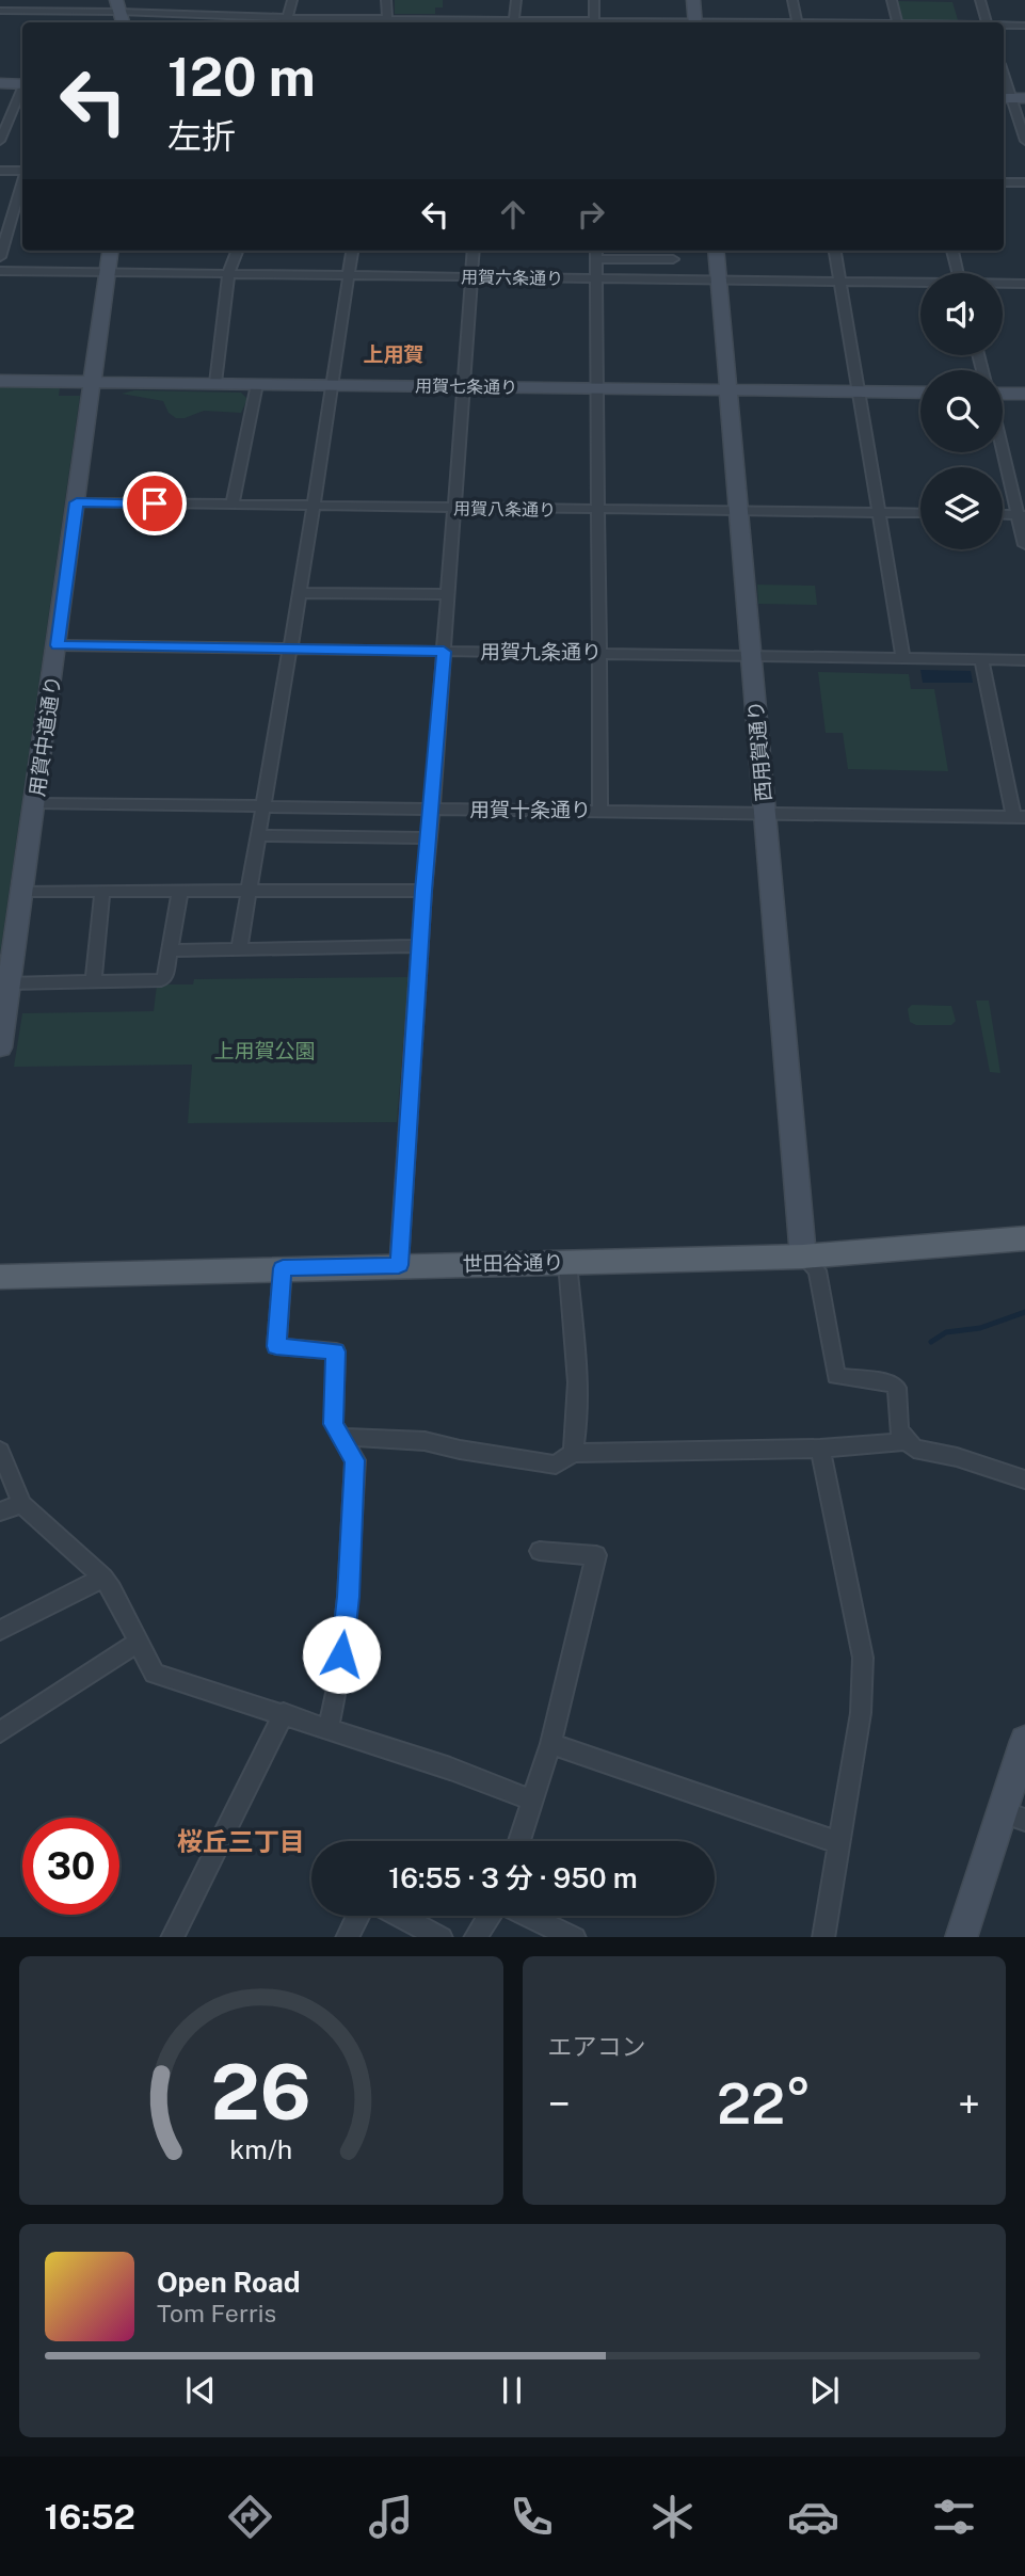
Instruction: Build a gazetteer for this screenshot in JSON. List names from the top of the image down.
{
  "streets": {
    "main road": ["世田谷通り"],
    "street": [
      "用賀六条通り",
      "用賀七条通り",
      "用賀八条通り",
      "用賀九条通り",
      "用賀中道通り",
      "西用賀通り",
      "用賀十条通り"
    ]
  },
  "crossings": [
    ["用賀六条通り", "用賀中道通り"],
    ["用賀六条通り", "西用賀通り"],
    ["用賀七条通り", "用賀中道通り"],
    ["用賀七条通り", "西用賀通り"],
    ["用賀八条通り", "用賀中道通り"],
    ["用賀八条通り", "西用賀通り"],
    ["用賀九条通り", "用賀中道通り"],
    ["用賀九条通り", "西用賀通り"],
    ["用賀中道通り", "用賀十条通り"],
    ["西用賀通り", "用賀十条通り"],
    ["西用賀通り", "世田谷通り"]
  ],
  "districts": ["上用賀", "桜丘三丁目"],
  "parks": ["上用賀公園"],
  "page": {
    "turn": ["120 m", "左折"],
    "limit": "30",
    "trip": "16:55 · 3 分 · 950 m",
    "tile": "エアコン",
    "heat": ["−", "22°", "+"],
    "song": ["Open Road", "Tom Ferris"],
    "tabs": "16:52",
    "gauge": ["26", "km/h"]
  }
}
